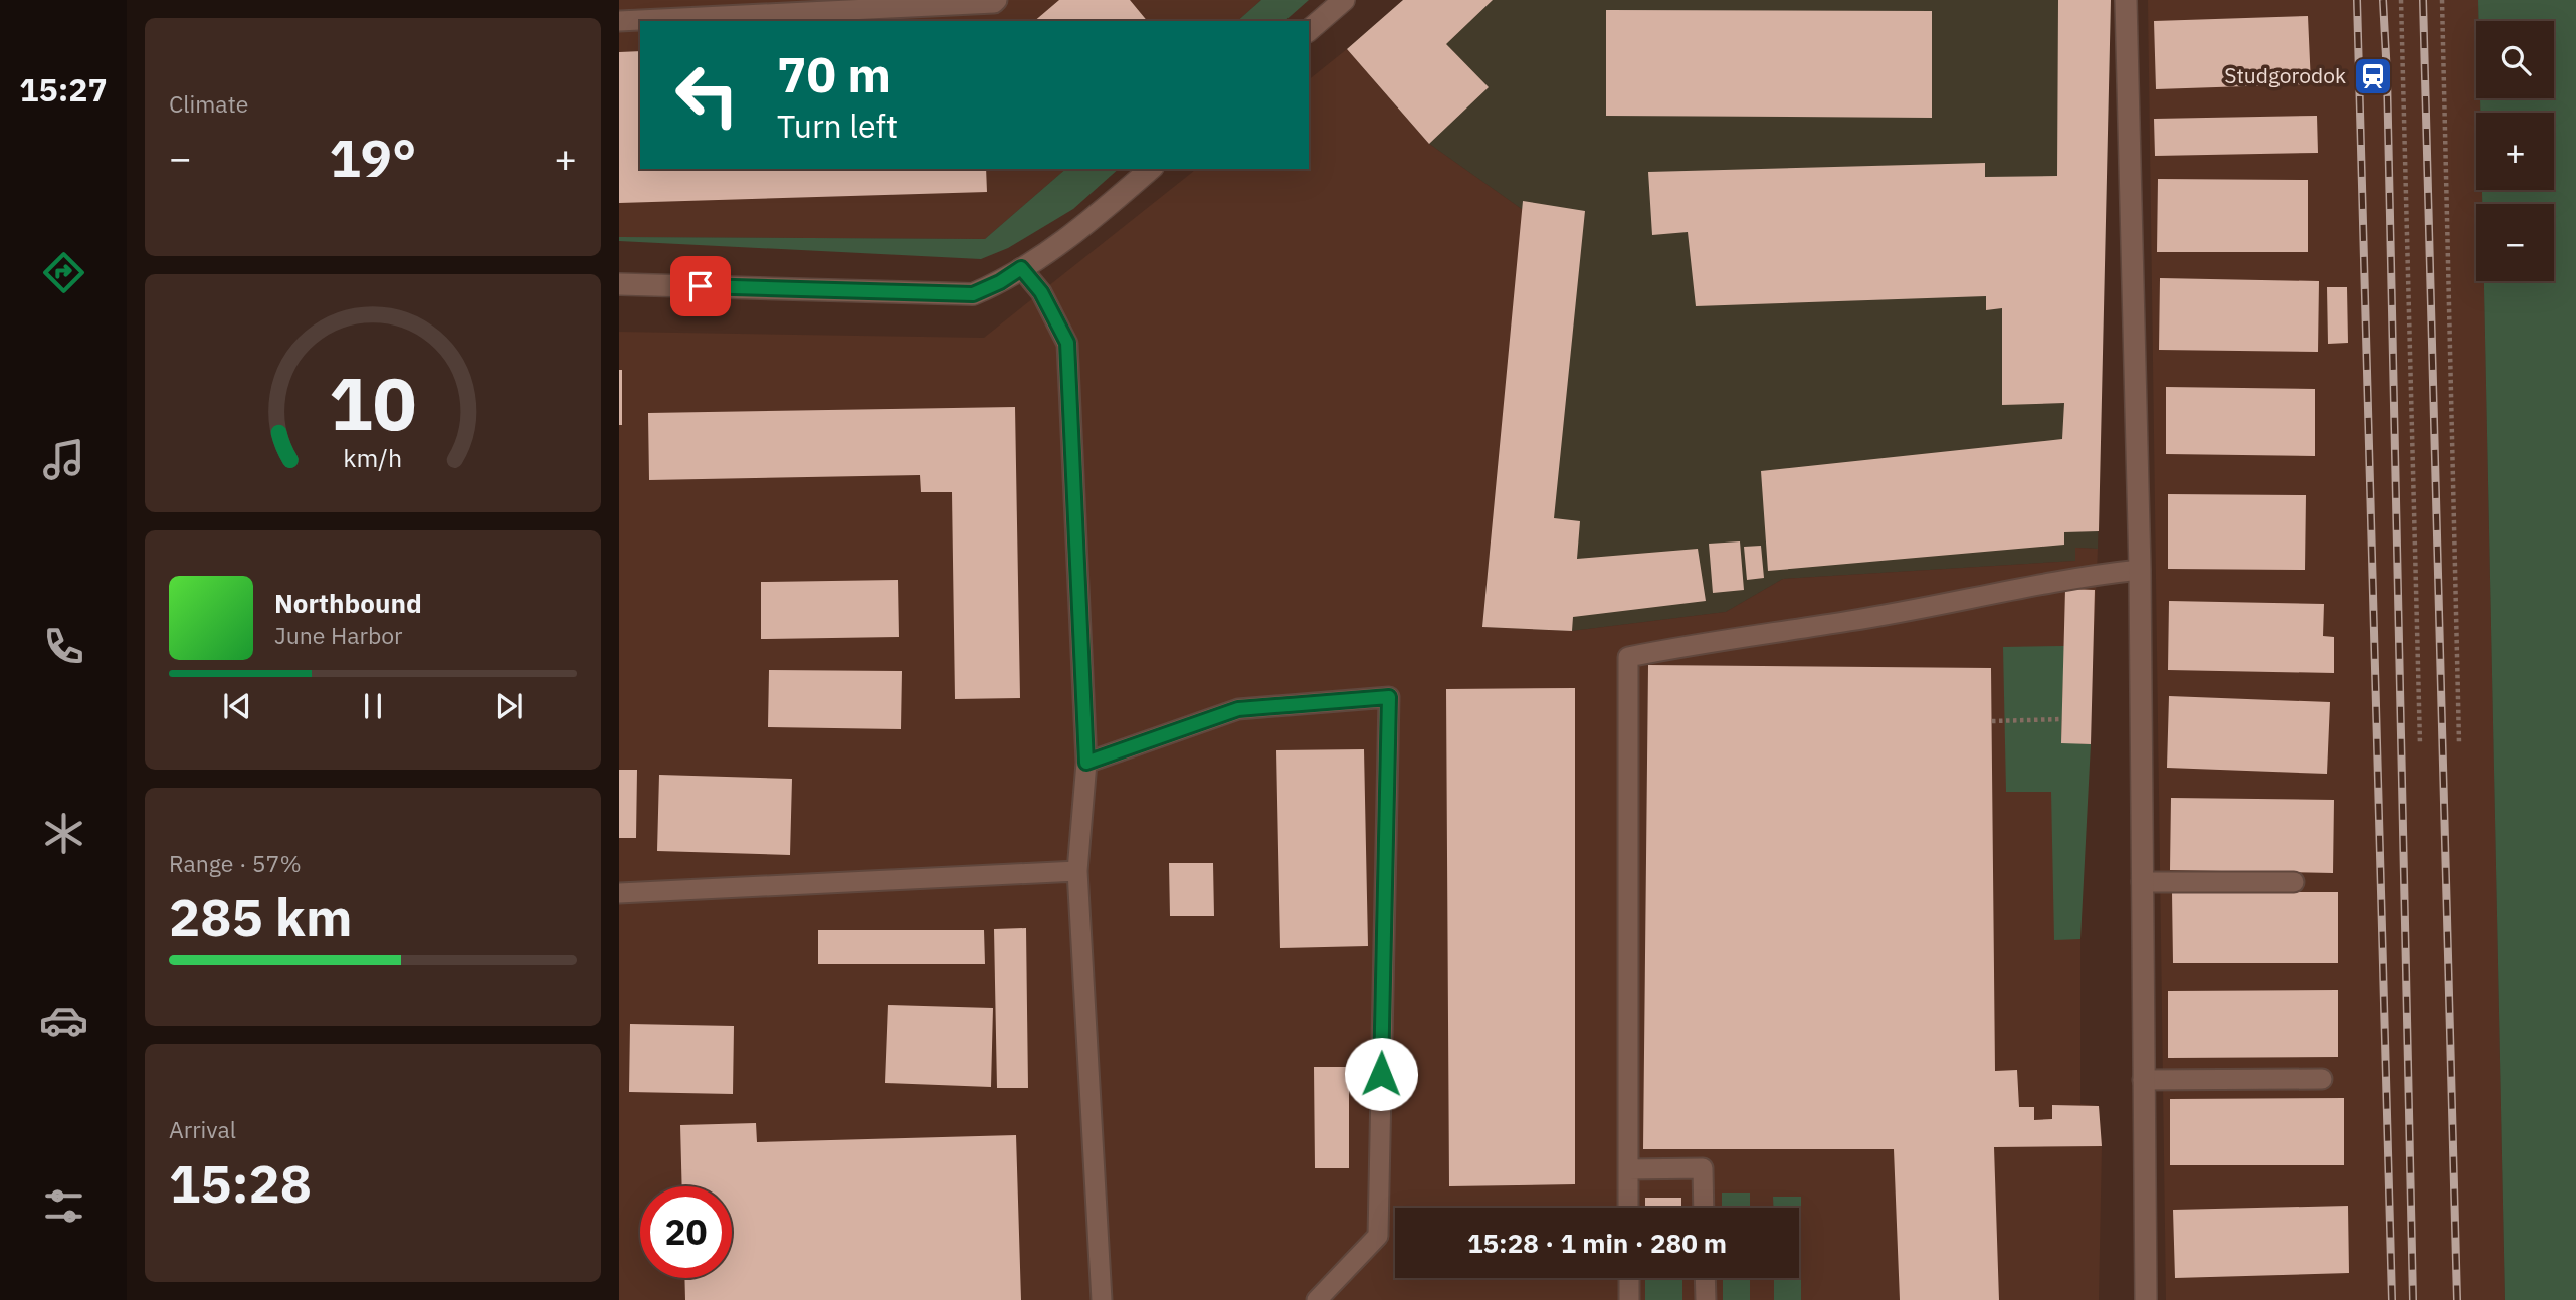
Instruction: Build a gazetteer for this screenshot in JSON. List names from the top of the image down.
{
  "places": {
    "station": ["Studgorodok"]
  },
  "page": {
    "tabs": "15:27",
    "tile": [
      "Climate",
      ["Range · 57%", "285 km"],
      ["Arrival", "15:28"]
    ],
    "map_buttons": ["+", "−"],
    "turn": ["70 m", "Turn left"],
    "heat": ["−", "19°", "+"],
    "song": ["Northbound", "June Harbor"],
    "limit": "20",
    "trip": "15:28 · 1 min · 280 m",
    "gauge": ["10", "km/h"]
  }
}
